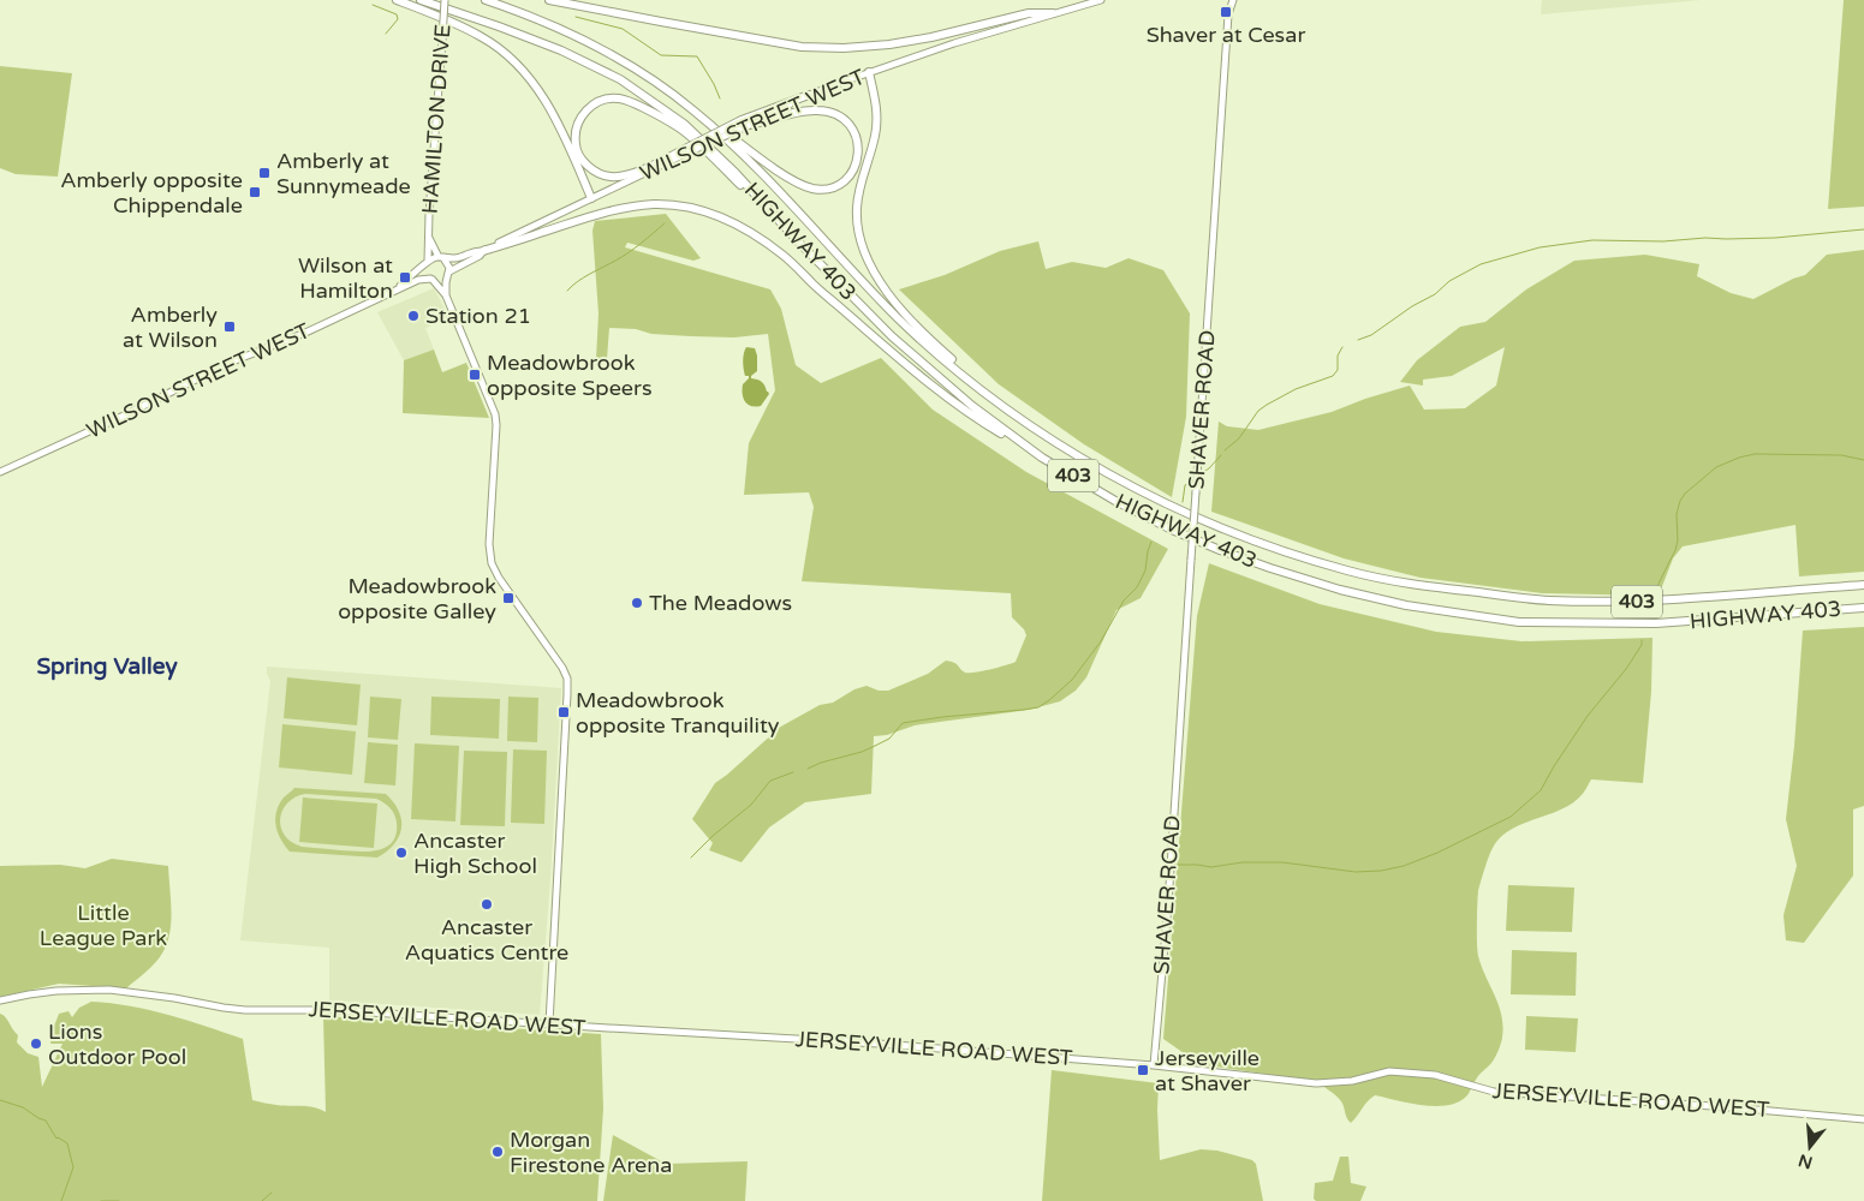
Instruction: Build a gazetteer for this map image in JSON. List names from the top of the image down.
{
  "streets": {
    "highway": ["HIGHWAY 403", "403"],
    "main road": [
      "HAMILTON DRIVE",
      "WILSON STREET WEST",
      "SHAVER ROAD",
      "JERSEYVILLE ROAD WEST"
    ]
  },
  "crossings": [
    ["HAMILTON DRIVE", "WILSON STREET WEST"],
    ["SHAVER ROAD", "JERSEYVILLE ROAD WEST"]
  ],
  "districts": ["Spring Valley"],
  "parks": ["Little League Park"],
  "places": {
    "transit": [
      "Shaver at Cesar",
      "Amberly at Sunnymeade",
      "Amberly opposite Chippendale",
      "Wilson at Hamilton",
      "Amberly at Wilson",
      "Meadowbrook opposite Speers",
      "Meadowbrook opposite Galley",
      "Meadowbrook opposite Tranquility",
      "Jerseyville at Shaver"
    ],
    "other": [
      "Station 21",
      "The Meadows",
      "Ancaster High School",
      "Ancaster Aquatics Centre",
      "Lions Outdoor Pool",
      "Morgan Firestone Arena"
    ]
  },
  "north": "bottom"
}
